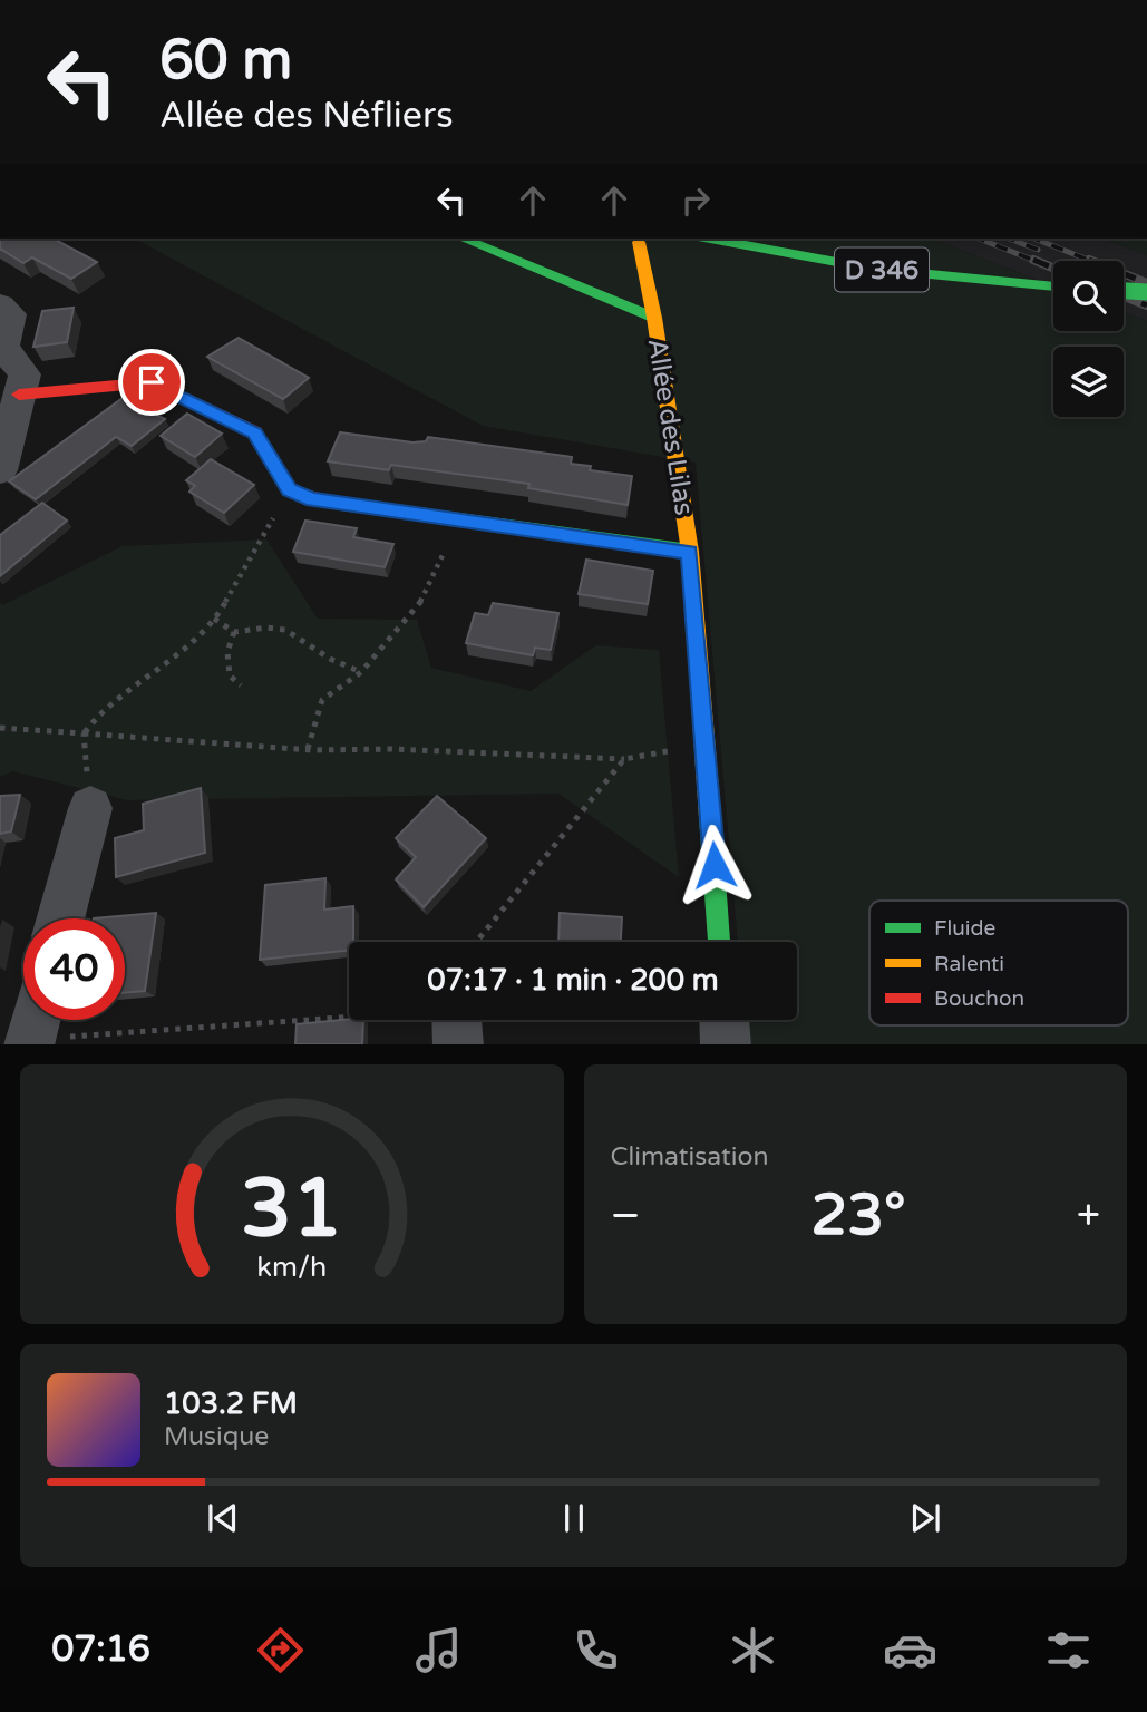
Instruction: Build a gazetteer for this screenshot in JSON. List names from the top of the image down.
{
  "streets": {
    "street": ["D 346", "Allée des Lilas"]
  },
  "legend": ["Fluide", "Ralenti", "Bouchon"],
  "page": {
    "turn": ["60 m", "Allée des Néfliers"],
    "limit": "40",
    "trip": "07:17 · 1 min · 200 m",
    "tile": "Climatisation",
    "heat": ["−", "23°", "+"],
    "song": ["103.2 FM", "Musique"],
    "tabs": "07:16",
    "gauge": ["31", "km/h"]
  }
}
